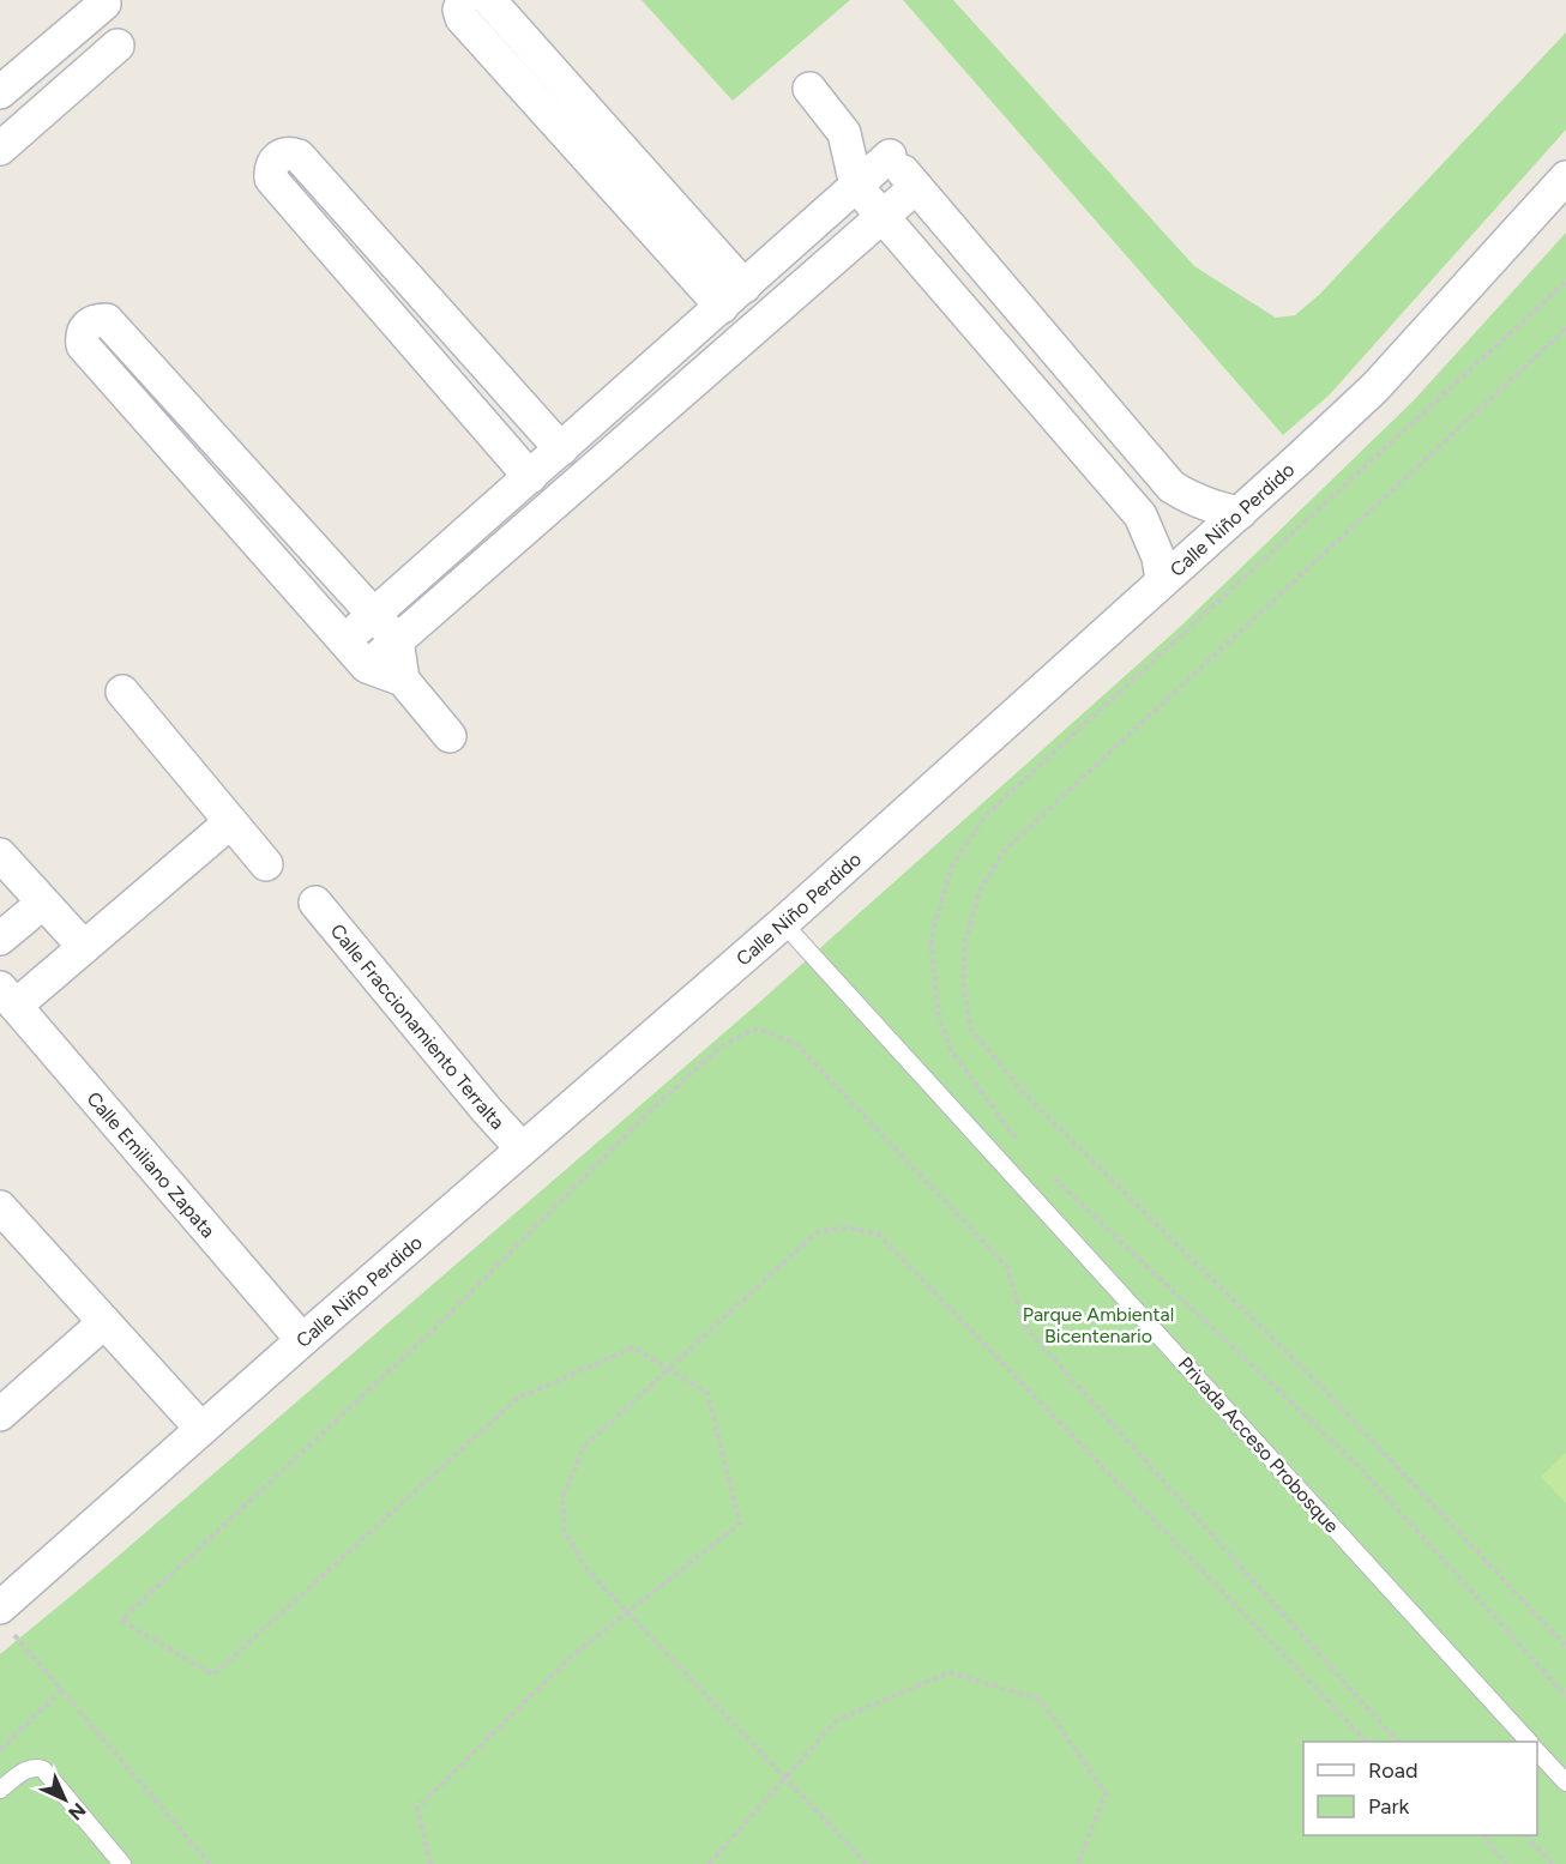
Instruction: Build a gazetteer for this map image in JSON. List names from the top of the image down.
{
  "streets": {
    "street": ["Calle Niño Perdido", "Calle Fraccionamiento Terralta", "Calle Emiliano Zapata"],
    "lane": ["Privada Acceso Probosque"]
  },
  "crossings": [
    ["Calle Niño Perdido", "Calle Fraccionamiento Terralta"],
    ["Calle Niño Perdido", "Calle Emiliano Zapata"],
    ["Calle Niño Perdido", "Privada Acceso Probosque"]
  ],
  "parks": ["Parque Ambiental Bicentenario"],
  "legend": ["Road", "Park"],
  "north": "bottom right"
}
